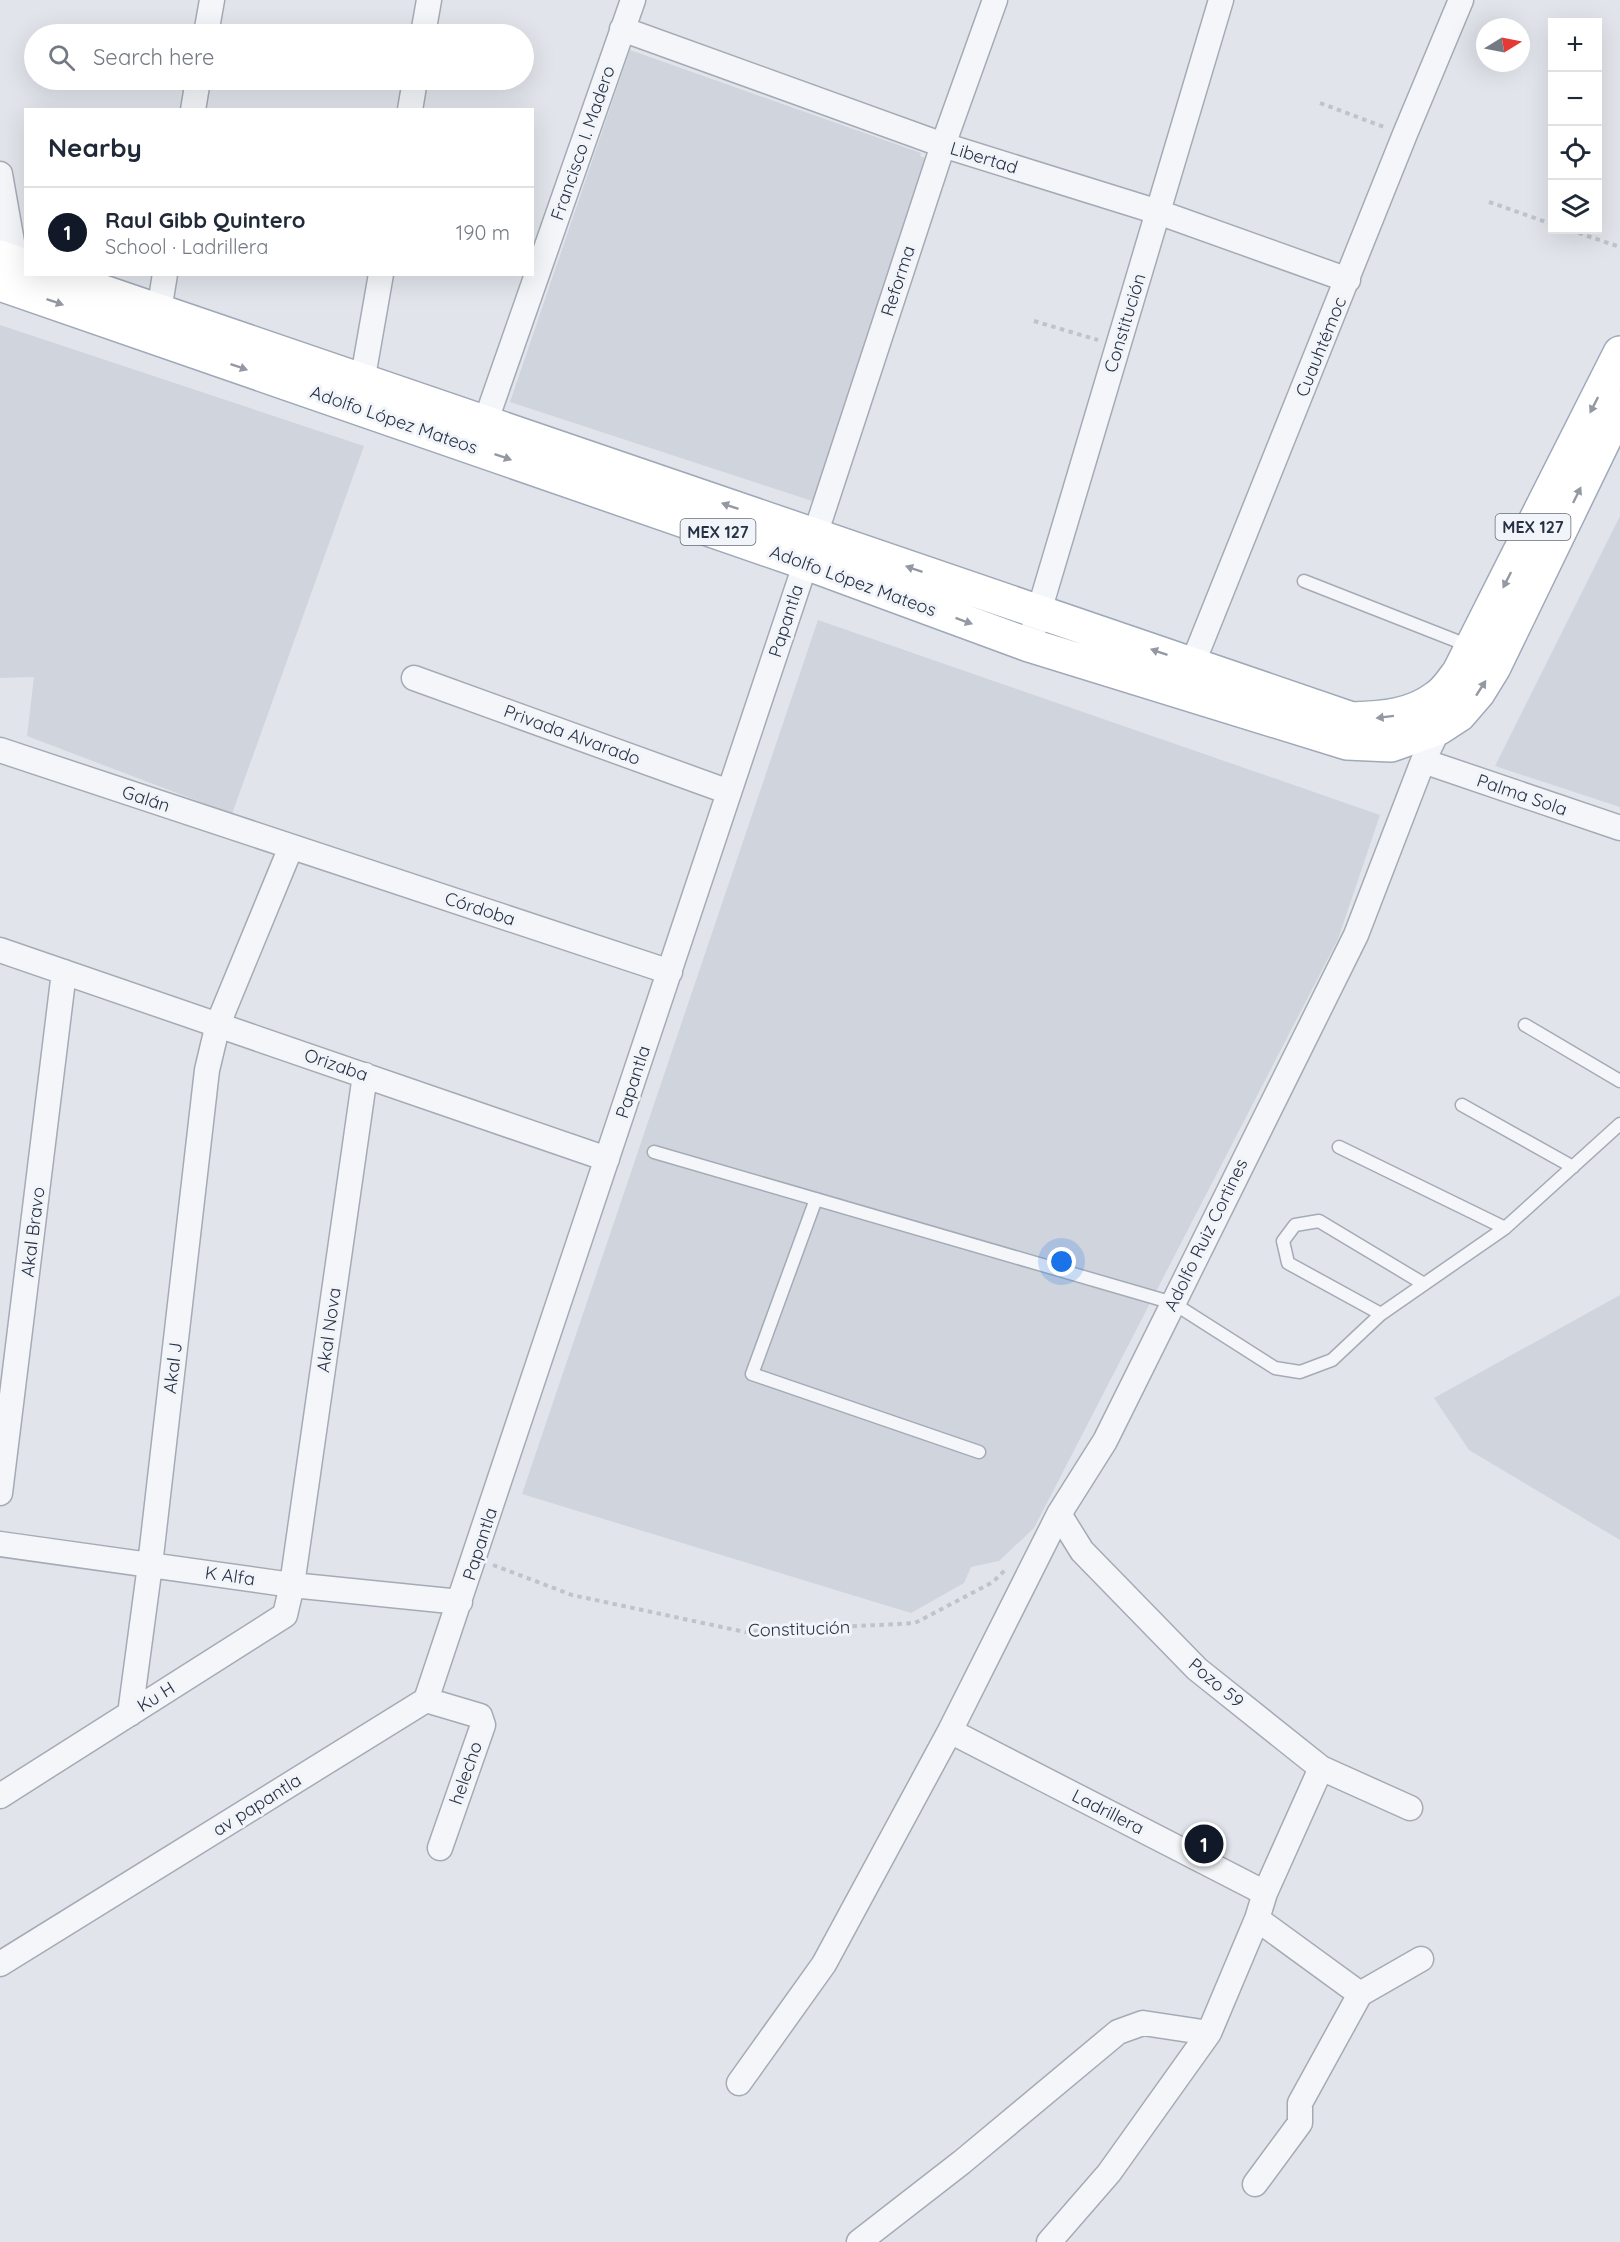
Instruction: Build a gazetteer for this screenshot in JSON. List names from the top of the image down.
{
  "streets": {
    "main road": ["Adolfo López Mateos", "MEX 127", "Adolfo Ruiz Cortines"],
    "street": [
      "Francisco I. Madero",
      "Libertad",
      "Reforma",
      "Constitución",
      "Cuauhtémoc",
      "Papantla",
      "Privada Alvarado",
      "Palma Sola",
      "Galán",
      "Córdoba",
      "Orizaba",
      "Akal Bravo",
      "Akal Nova",
      "Akal J",
      "K Alfa",
      "Pozo 59",
      "Ku H",
      "helecho",
      "av papantla",
      "Ladrillera"
    ]
  },
  "crossings": [
    ["Francisco I. Madero", "Libertad"],
    ["Francisco I. Madero", "Adolfo López Mateos"],
    ["Libertad", "Reforma"],
    ["Libertad", "Constitución"],
    ["Libertad", "Cuauhtémoc"],
    ["Reforma", "Adolfo López Mateos"],
    ["Reforma", "Papantla"],
    ["Constitución", "Adolfo López Mateos"],
    ["Constitución", "Papantla"],
    ["Cuauhtémoc", "Adolfo López Mateos"],
    ["Adolfo López Mateos", "Papantla"],
    ["Adolfo López Mateos", "Adolfo Ruiz Cortines"],
    ["Papantla", "Privada Alvarado"],
    ["Papantla", "Córdoba"],
    ["Papantla", "Orizaba"],
    ["Papantla", "K Alfa"],
    ["Palma Sola", "Adolfo Ruiz Cortines"],
    ["Galán", "Córdoba"],
    ["Galán", "Akal J"],
    ["Córdoba", "Akal J"],
    ["Orizaba", "Akal Bravo"],
    ["Orizaba", "Akal Nova"],
    ["Orizaba", "Akal J"],
    ["Adolfo Ruiz Cortines", "Pozo 59"],
    ["Adolfo Ruiz Cortines", "Ladrillera"],
    ["Akal Nova", "K Alfa"],
    ["Akal Nova", "Ku H"],
    ["Akal J", "K Alfa"],
    ["Akal J", "Ku H"],
    ["K Alfa", "Ku H"],
    ["helecho", "av papantla"]
  ],
  "north": "right",
  "page": {
    "map_buttons": ["+", "−"],
    "search": "Search here",
    "heading": "Nearby",
    "list": [
      {
        "mark": "1",
        "name": "Raul Gibb Quintero",
        "note": "School · Ladrillera",
        "value": "190 m"
      }
    ],
    "pins": "1"
  }
}
